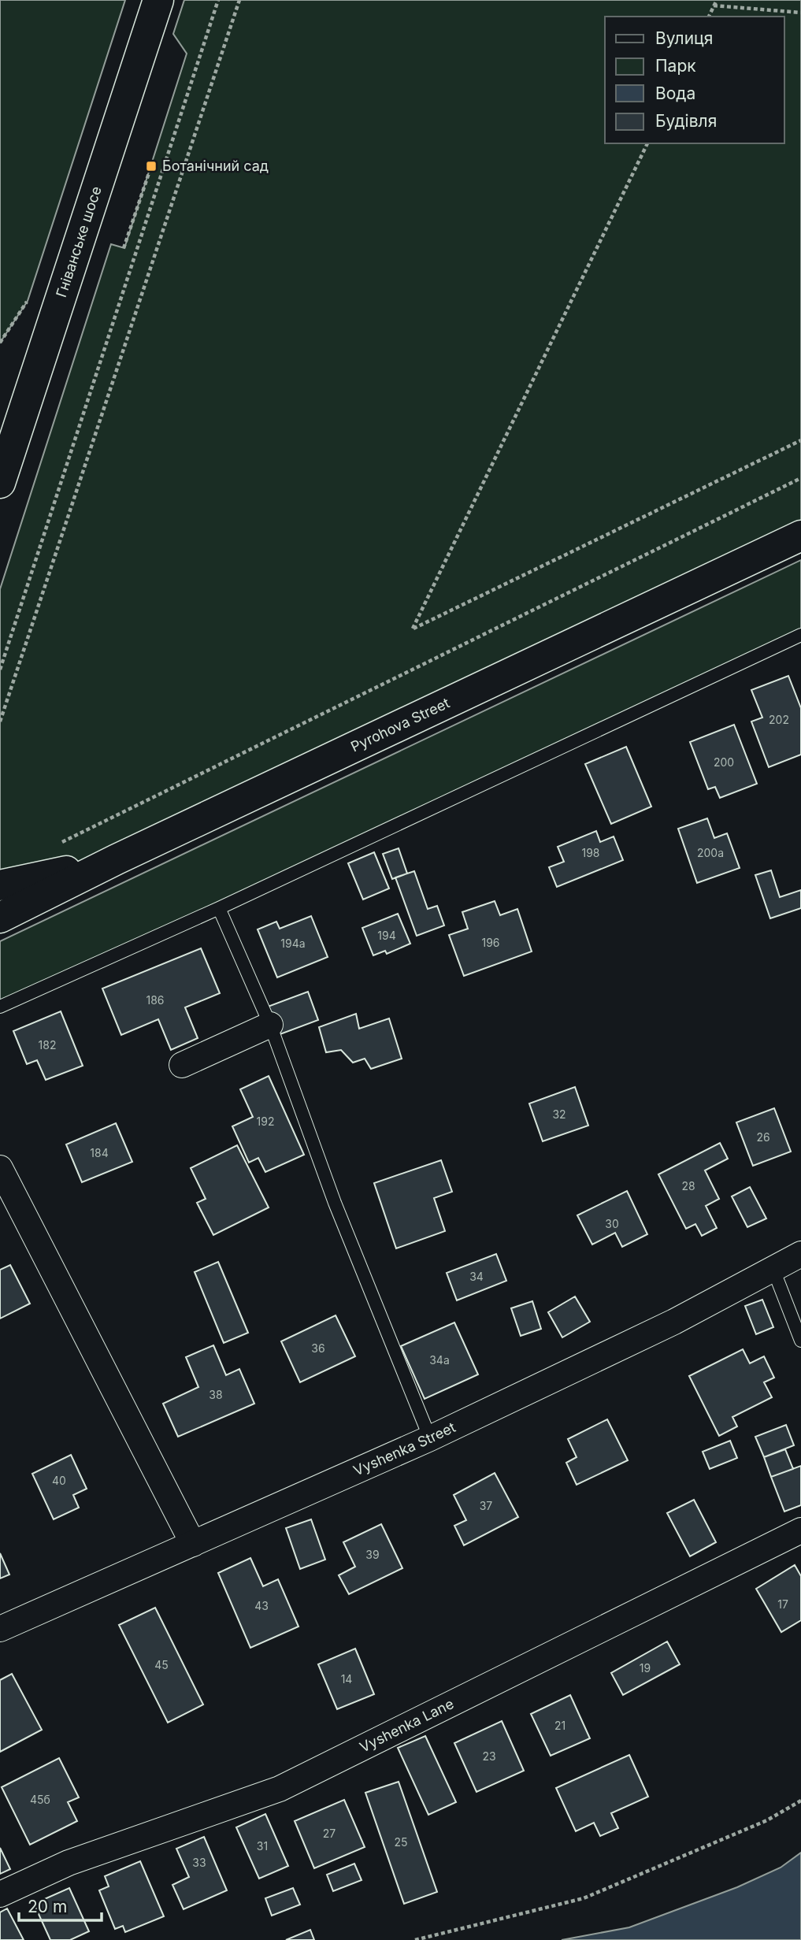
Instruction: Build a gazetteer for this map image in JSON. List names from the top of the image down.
{
  "streets": {
    "main road": ["Гніванське шосе", "Pyrohova Street"],
    "street": ["Vyshenka Street", "Vyshenka Lane"]
  },
  "places": {
    "transit": ["Ботанічний сад"]
  },
  "house_numbers": [
    "202",
    "200",
    "198",
    "200а",
    "194",
    "196",
    "194а",
    "186",
    "182",
    "32",
    "192",
    "26",
    "184",
    "28",
    "30",
    "34",
    "36",
    "34а",
    "38",
    "40",
    "37",
    "39",
    "17",
    "43",
    "45",
    "19",
    "14",
    "21",
    "23",
    "45б",
    "27",
    "25",
    "31",
    "33"
  ],
  "legend": [
    "Вулиця",
    "Парк",
    "Вода",
    "Будівля"
  ],
  "scale_bar": "20 m"
}
